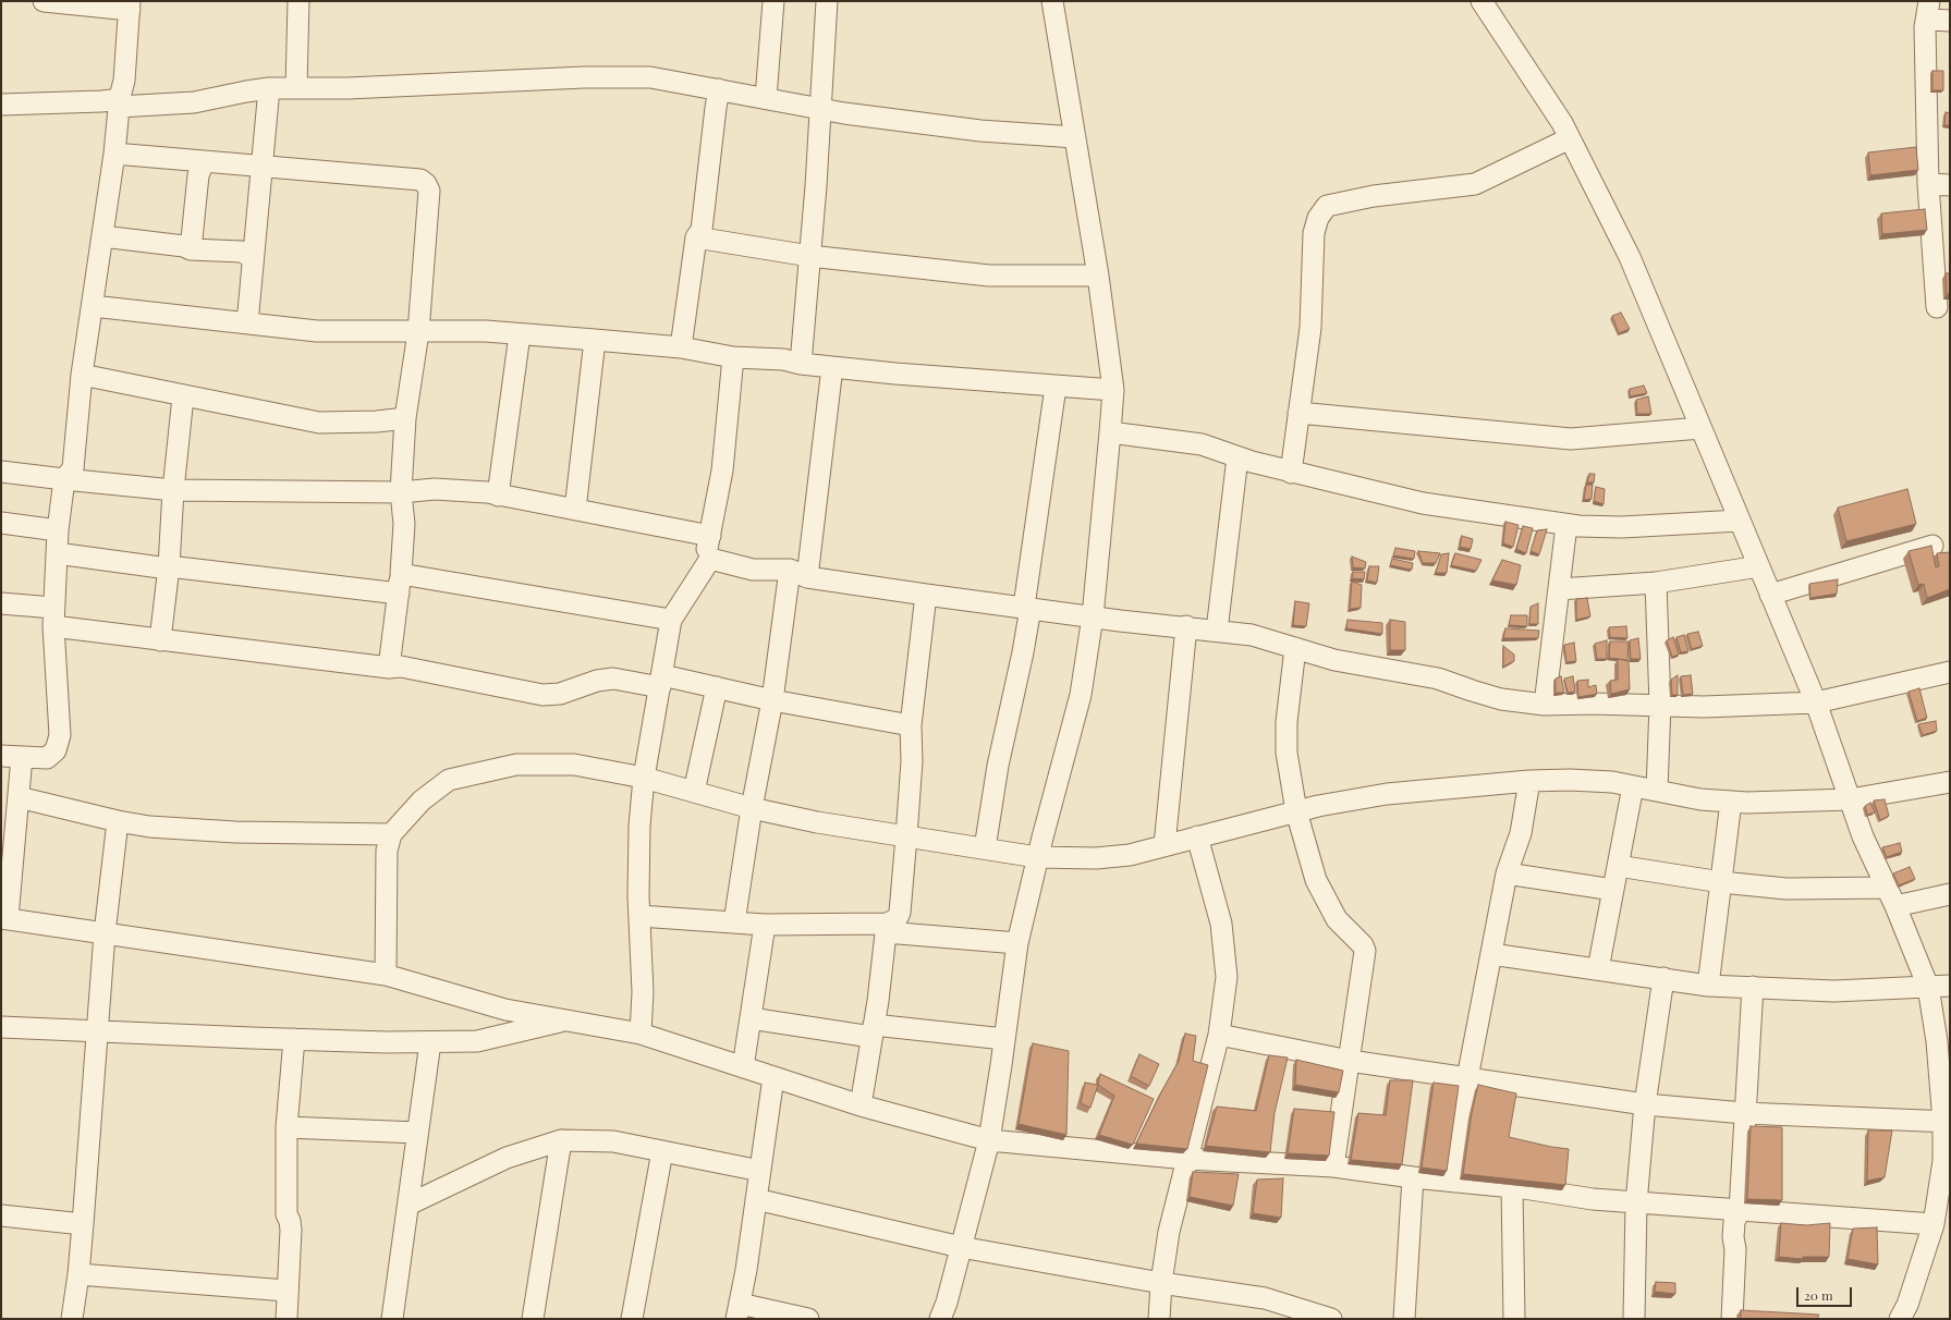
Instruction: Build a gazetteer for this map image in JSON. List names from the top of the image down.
{
  "scale_bar": "20 m"
}
